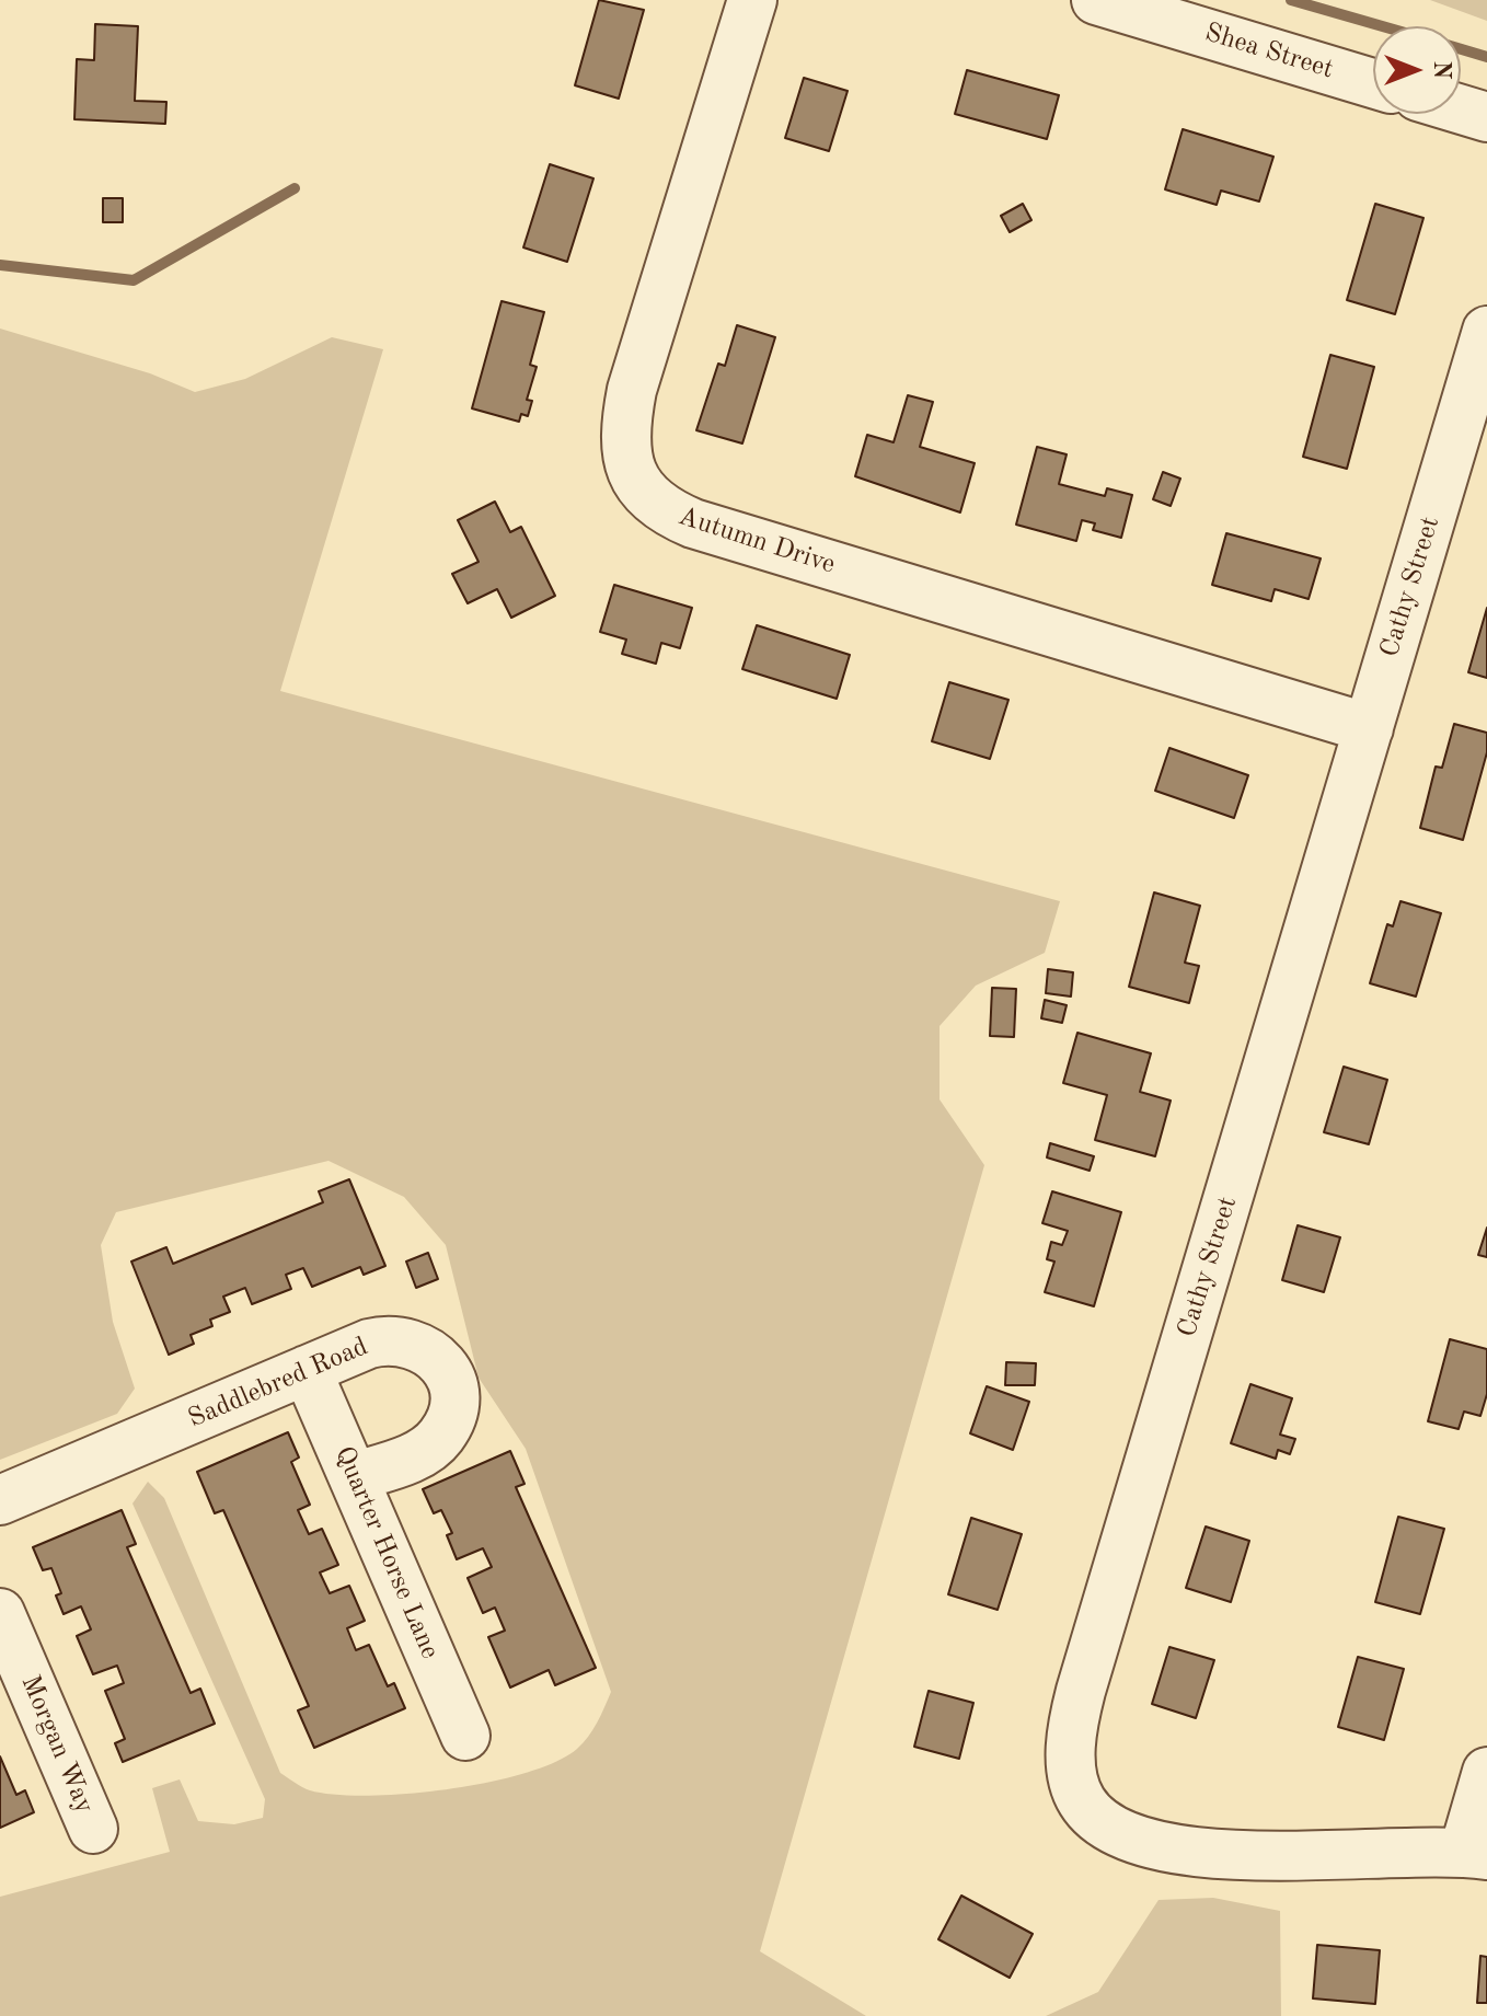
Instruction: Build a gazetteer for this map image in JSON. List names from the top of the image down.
{
  "streets": {
    "street": [
      "Shea Street",
      "Autumn Drive",
      "Cathy Street",
      "Saddlebred Road",
      "Quarter Horse Lane",
      "Morgan Way"
    ]
  },
  "crossings": [
    ["Autumn Drive", "Cathy Street"],
    ["Saddlebred Road", "Quarter Horse Lane"]
  ],
  "north": "right"
}
